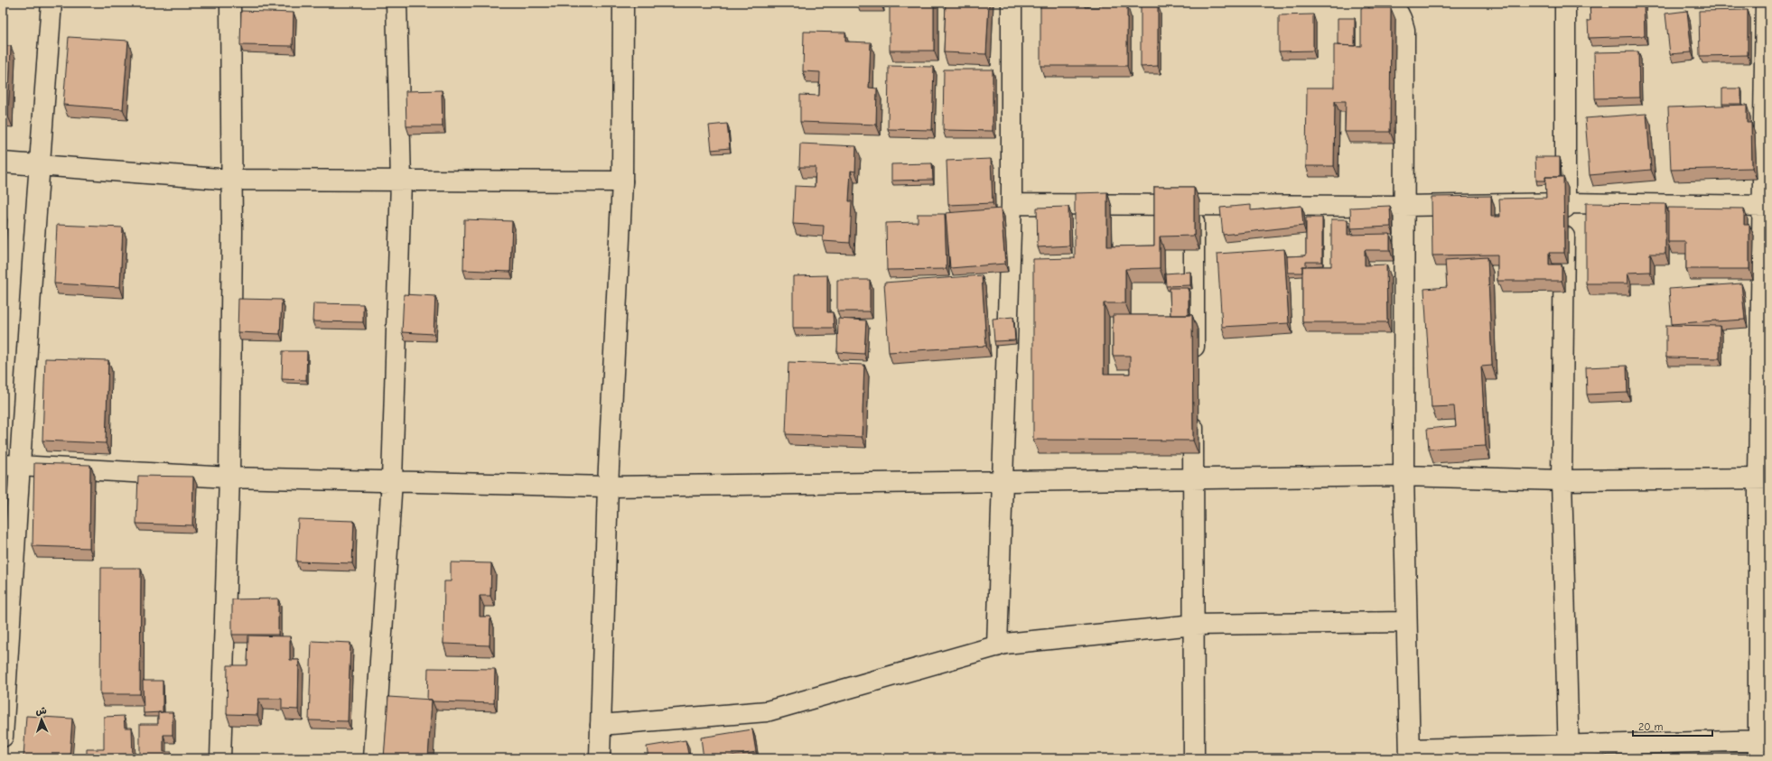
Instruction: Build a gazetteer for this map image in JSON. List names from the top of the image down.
{
  "scale_bar": "20 m",
  "north": "top"
}
